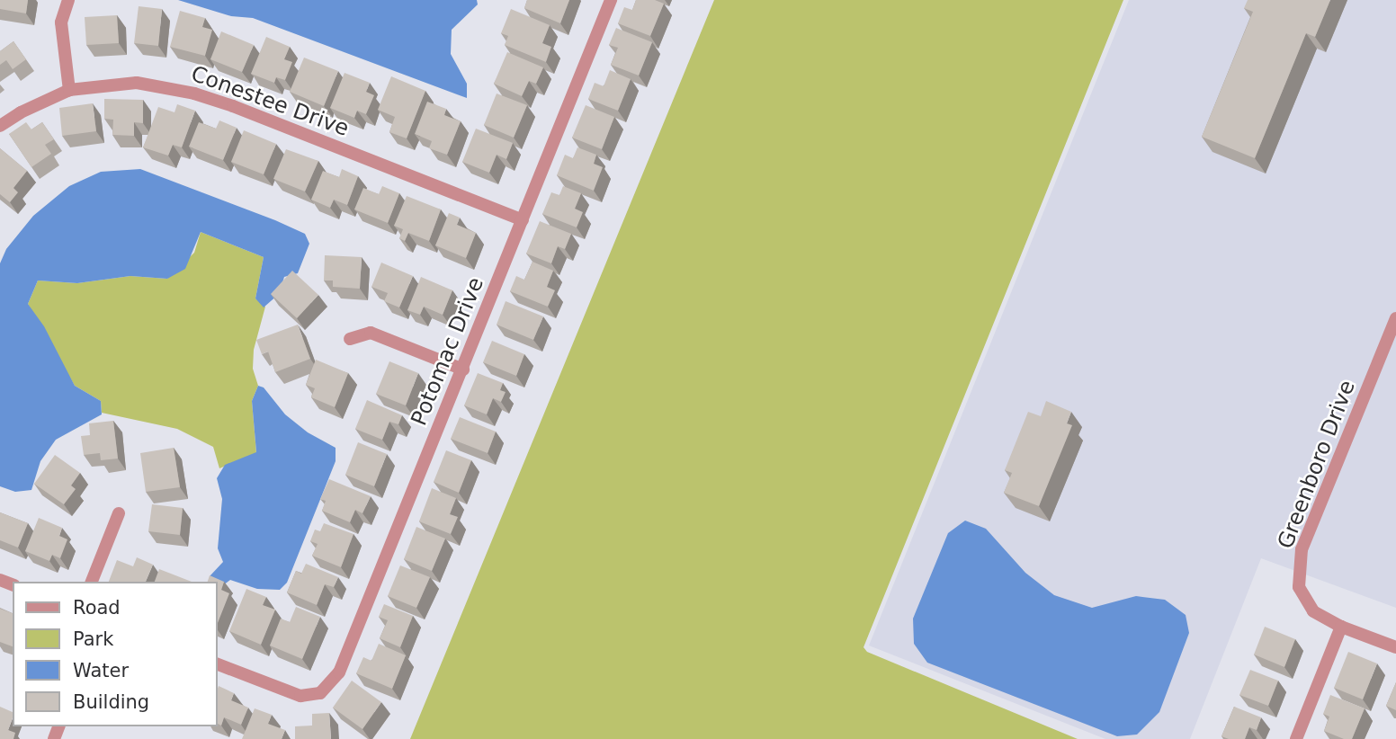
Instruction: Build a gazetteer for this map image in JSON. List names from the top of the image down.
{
  "streets": {
    "street": ["Conestee Drive", "Potomac Drive", "Greenboro Drive"]
  },
  "crossings": [
    ["Conestee Drive", "Potomac Drive"]
  ],
  "legend": [
    "Road",
    "Park",
    "Water",
    "Building"
  ]
}
